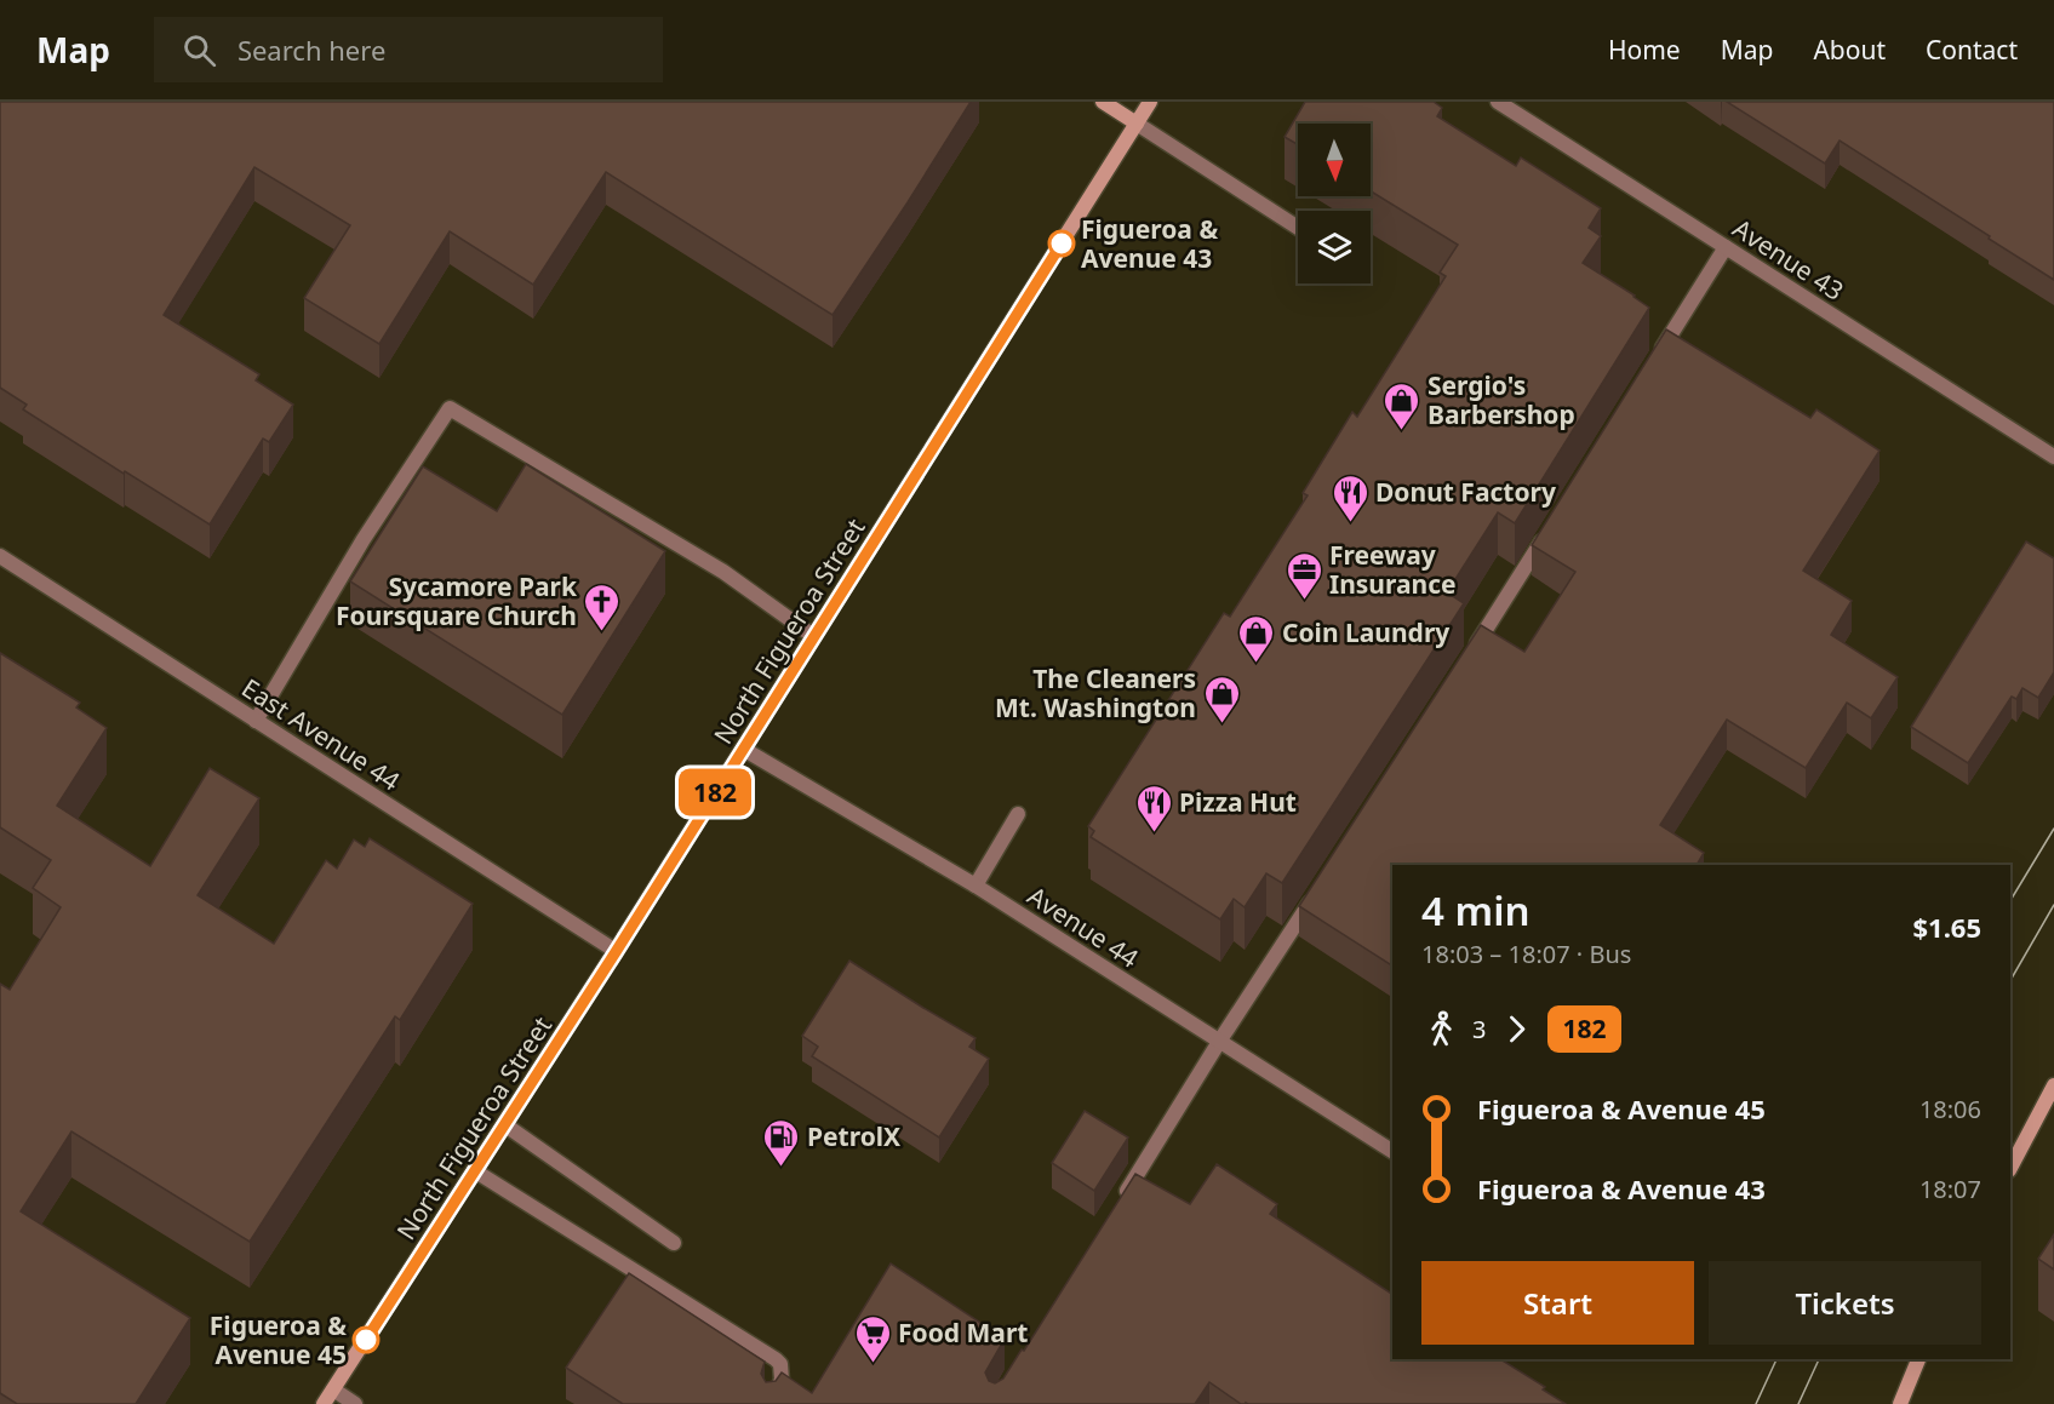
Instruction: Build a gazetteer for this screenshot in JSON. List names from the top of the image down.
{
  "streets": {
    "main road": ["North Figueroa Street"],
    "street": ["Avenue 43", "East Avenue 44", "Avenue 44"]
  },
  "crossings": [
    ["North Figueroa Street", "East Avenue 44"],
    ["North Figueroa Street", "Avenue 44"]
  ],
  "places": {
    "other": ["Figueroa & Avenue 43", "Figueroa & Avenue 45"],
    "shop": ["Sergio's Barbershop", "Coin Laundry", "The Cleaners Mt. Washington"],
    "restaurant": ["Donut Factory", "Pizza Hut"],
    "office": ["Freeway Insurance"],
    "church": ["Sycamore Park Foursquare Church"],
    "fuel station": ["PetrolX"],
    "supermarket": ["Food Mart"]
  },
  "lines": ["bus line 182"],
  "north": "bottom",
  "page": {
    "header": "Map",
    "search": "Search here",
    "nav": [
      "Home",
      "Map",
      "About",
      "Contact"
    ],
    "on_map": "182",
    "heading": ["4 min", "18:03 – 18:07 · Bus", "$1.65"],
    "legs": ["3", "182"],
    "list": [
      {
        "name": "Figueroa & Avenue 45",
        "value": "18:06"
      },
      {
        "name": "Figueroa & Avenue 43",
        "value": "18:07"
      }
    ],
    "buttons": ["Start", "Tickets"]
  }
}
